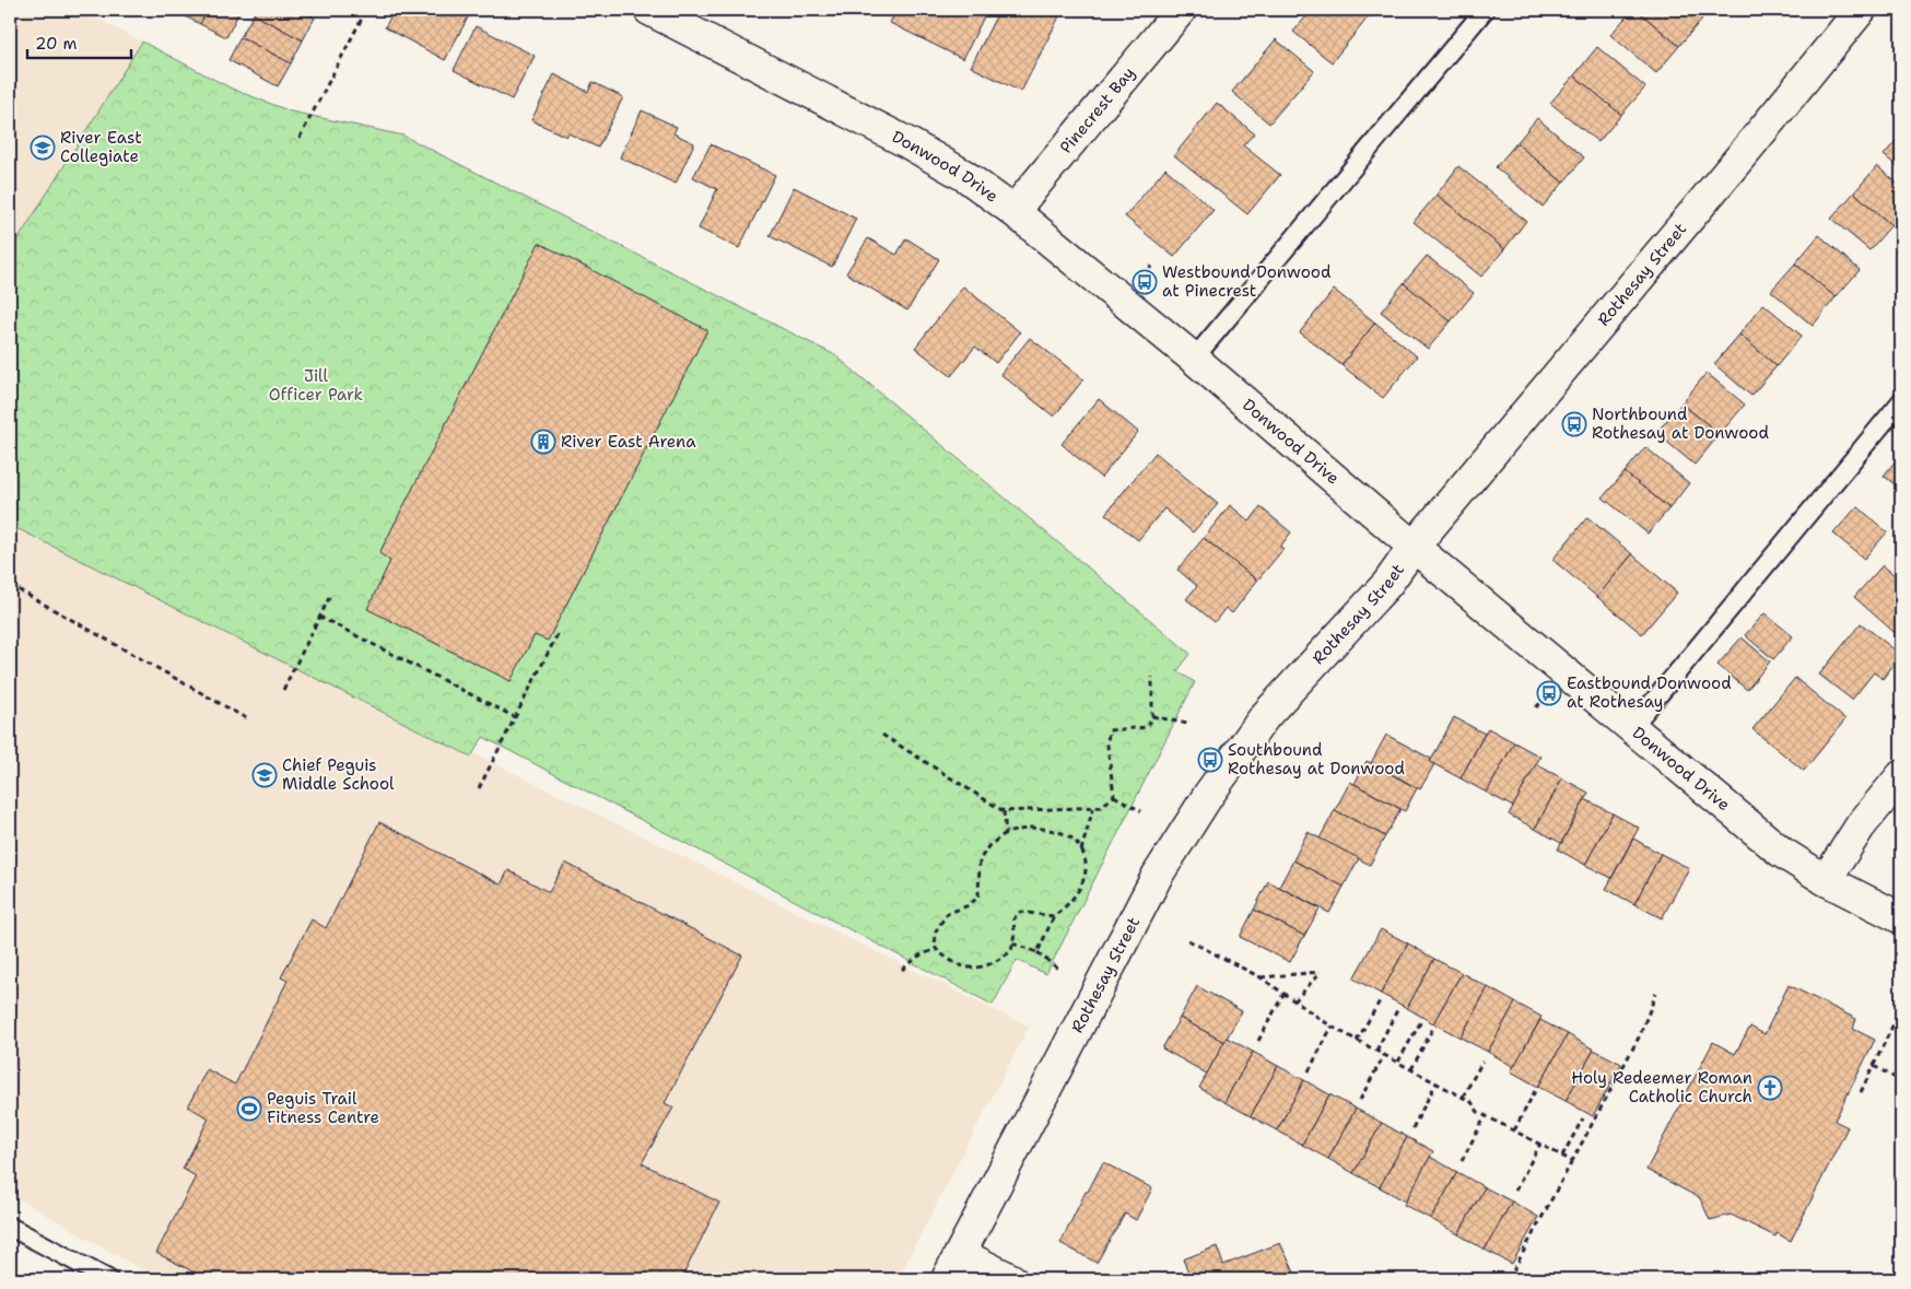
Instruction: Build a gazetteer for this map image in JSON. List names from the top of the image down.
{
  "streets": {
    "street": ["Pinecrest Bay", "Donwood Drive", "Rothesay Street"]
  },
  "crossings": [
    ["Pinecrest Bay", "Donwood Drive"],
    ["Donwood Drive", "Rothesay Street"]
  ],
  "parks": ["Jill Officer Park"],
  "places": {
    "school or university": ["River East Collegiate", "Chief Peguis Middle School"],
    "bus stop": [
      "Westbound Donwood at Pinecrest",
      "Northbound Rothesay at Donwood",
      "Eastbound Donwood at Rothesay",
      "Southbound Rothesay at Donwood"
    ],
    "building": ["River East Arena"],
    "church": ["Holy Redeemer Roman Catholic Church"],
    "sports": ["Peguis Trail Fitness Centre"]
  },
  "scale_bar": "20 m"
}
